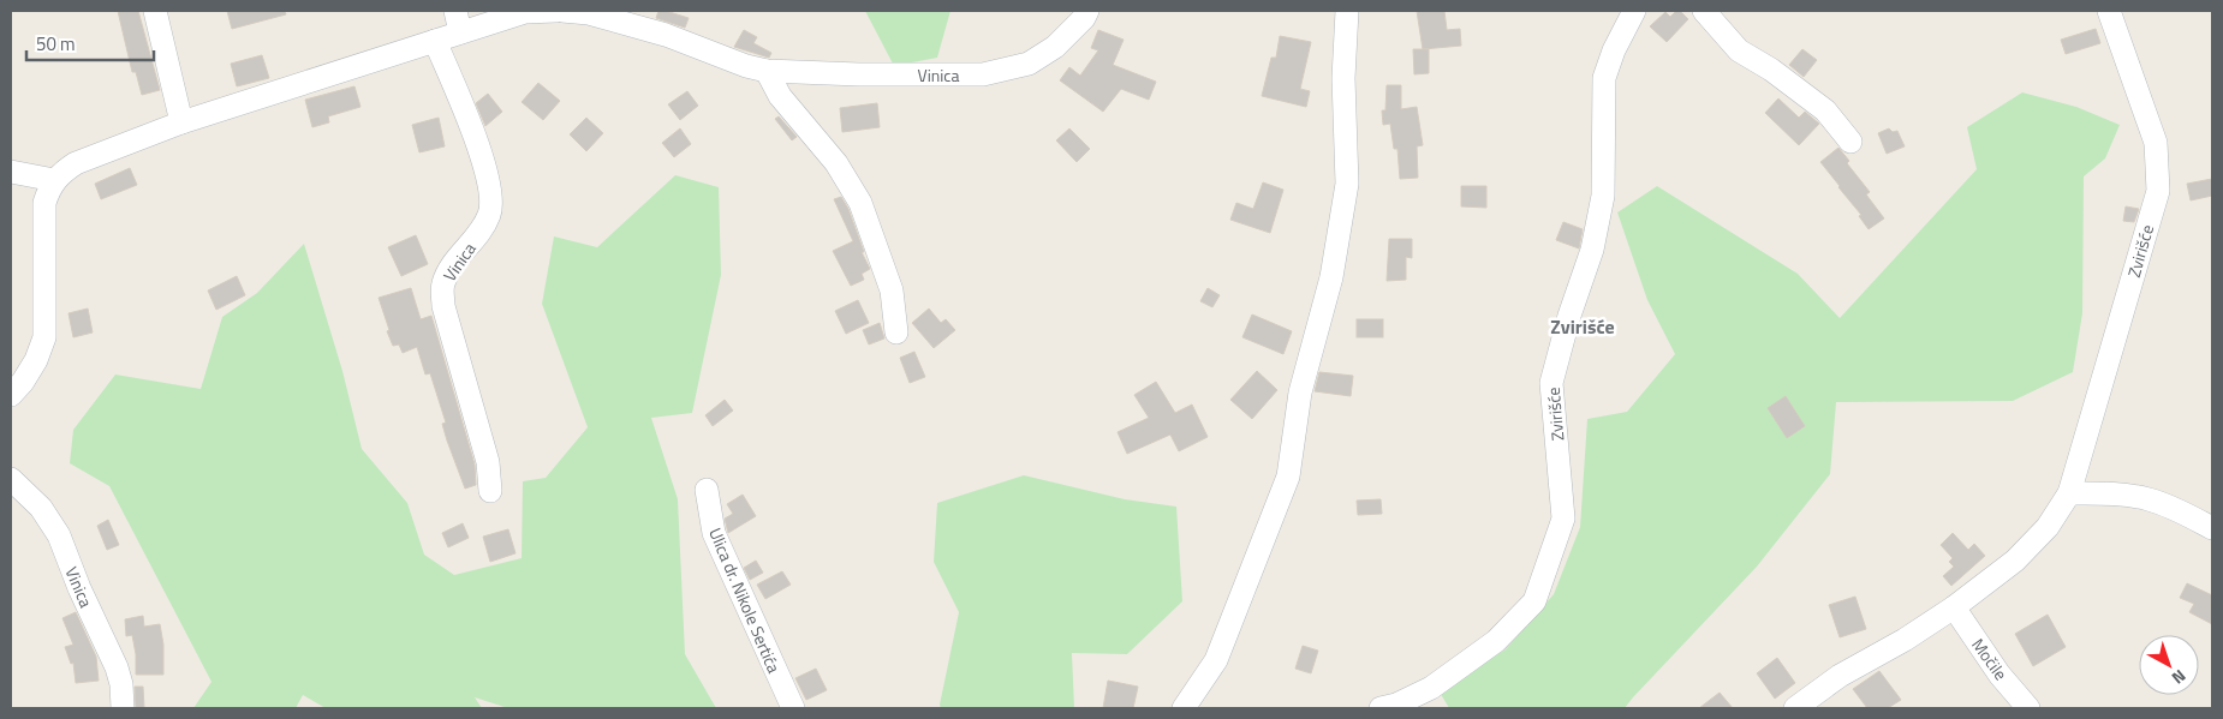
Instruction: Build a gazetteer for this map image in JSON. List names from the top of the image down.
{
  "streets": {
    "street": [
      "Vinica",
      "Zvirišće",
      "Ulica dr. Nikole Sertića",
      "Močile"
    ]
  },
  "crossings": [
    ["Zvirišće", "Močile"]
  ],
  "districts": ["Zvirišće"],
  "scale_bar": "50 m",
  "north": "bottom right"
}
